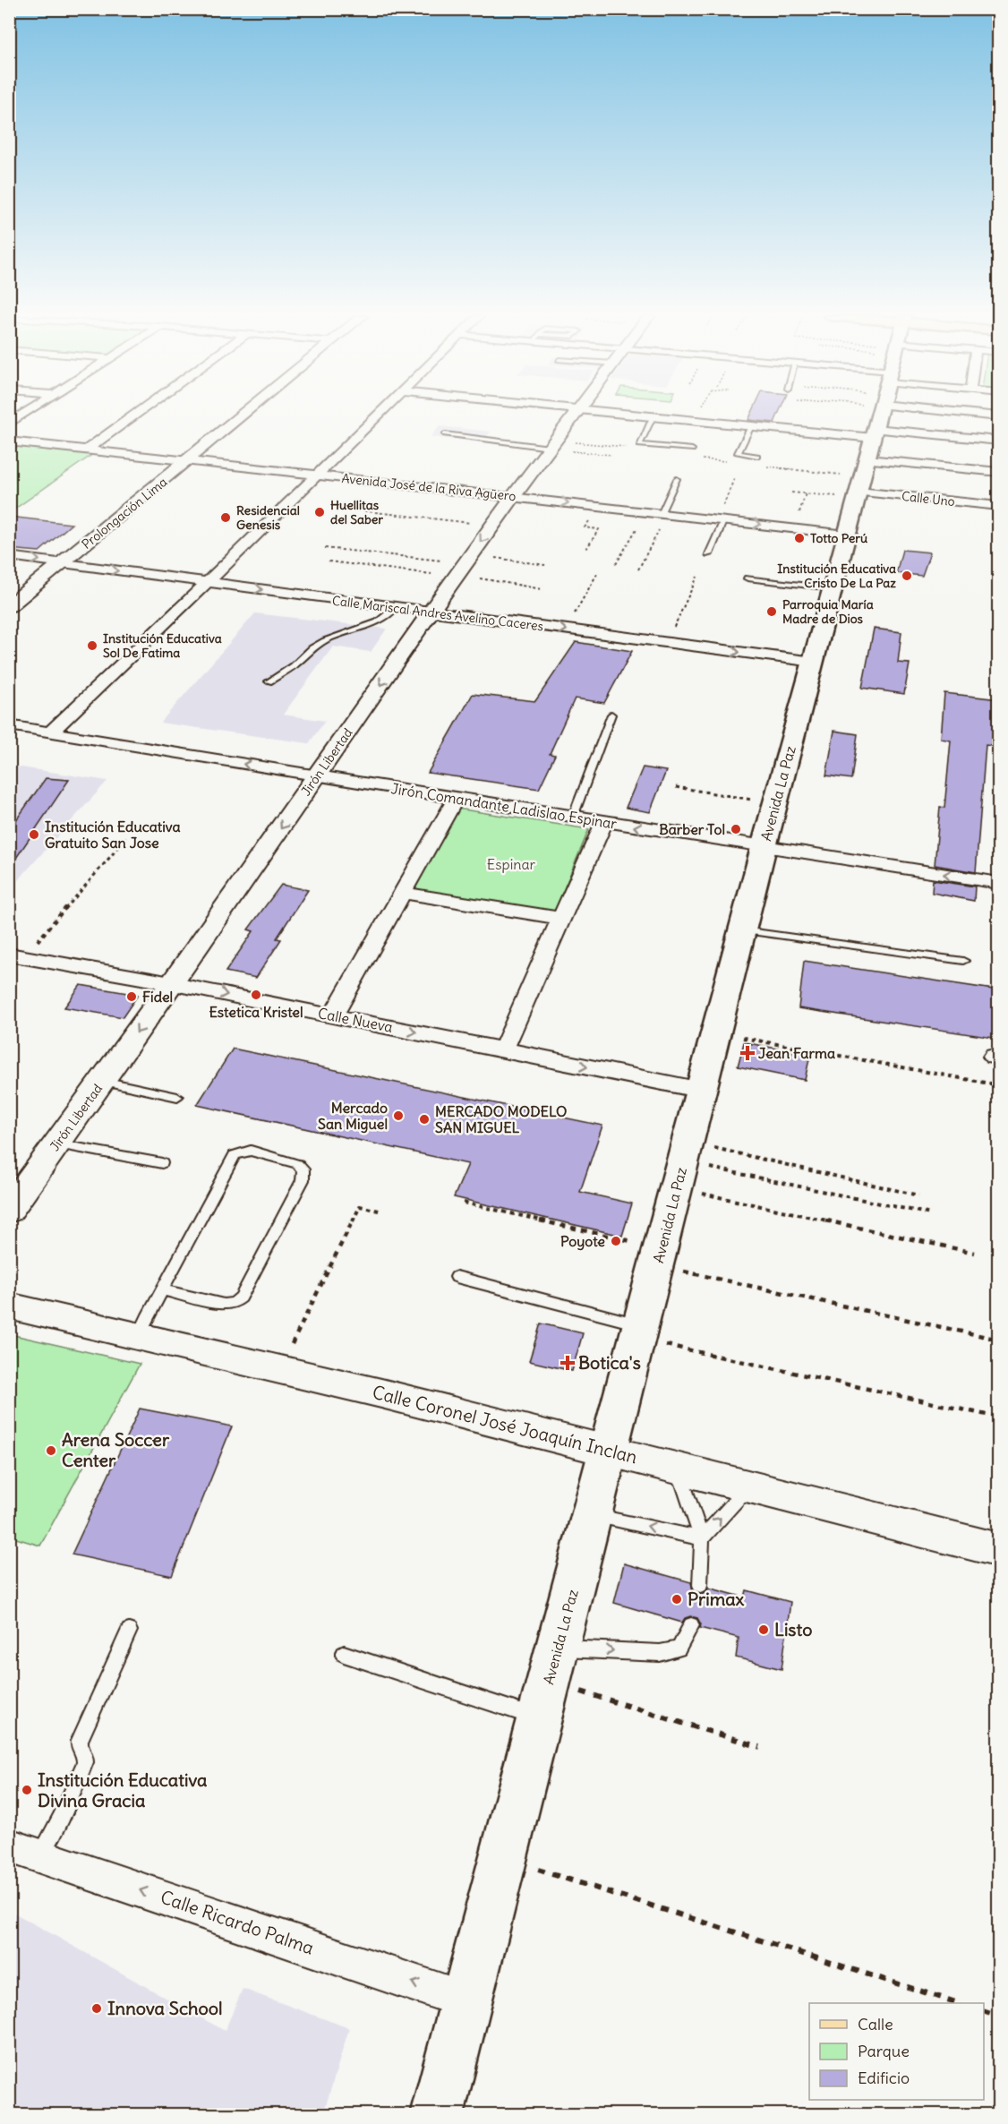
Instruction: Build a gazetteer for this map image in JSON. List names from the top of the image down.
{
  "streets": {
    "main road": ["Avenida La Paz"],
    "street": [
      "Avenida José de la Riva Agüero",
      "Calle Uno",
      "Prolongación Lima",
      "Calle Mariscal Andres Avelino Caceres",
      "Jirón Libertad",
      "Jirón Comandante Ladislao Espinar",
      "Calle Nueva",
      "Calle Coronel José Joaquín Inclan",
      "Calle Ricardo Palma"
    ]
  },
  "crossings": [
    ["Avenida José de la Riva Agüero", "Prolongación Lima"],
    ["Avenida José de la Riva Agüero", "Jirón Libertad"],
    ["Avenida José de la Riva Agüero", "Avenida La Paz"],
    ["Calle Uno", "Avenida La Paz"],
    ["Prolongación Lima", "Calle Mariscal Andres Avelino Caceres"],
    ["Calle Mariscal Andres Avelino Caceres", "Jirón Libertad"],
    ["Calle Mariscal Andres Avelino Caceres", "Avenida La Paz"],
    ["Jirón Libertad", "Jirón Comandante Ladislao Espinar"],
    ["Jirón Libertad", "Calle Nueva"],
    ["Avenida La Paz", "Jirón Comandante Ladislao Espinar"],
    ["Avenida La Paz", "Calle Nueva"],
    ["Avenida La Paz", "Calle Coronel José Joaquín Inclan"],
    ["Avenida La Paz", "Calle Ricardo Palma"]
  ],
  "one_way": [
    "Calle Mariscal Andres Avelino Caceres",
    "Jirón Comandante Ladislao Espinar",
    "Calle Nueva",
    "Calle Ricardo Palma"
  ],
  "parks": ["Espinar"],
  "places": {
    "other": [
      "Huellitas del Saber",
      "Residencial Genesis",
      "Totto Perú",
      "Institución Educativa Cristo De La Paz",
      "Parroquia María Madre de Dios",
      "Institución Educativa Sol De Fatima",
      "Barber Tol",
      "Institución Educativa Gratuito San Jose",
      "Estetica Kristel",
      "Fidel",
      "Mercado San Miguel",
      "MERCADO MODELO SAN MIGUEL",
      "Poyote",
      "Arena Soccer Center",
      "Primax",
      "Listo",
      "Institución Educativa Divina Gracia",
      "Innova School"
    ],
    "health": ["Jean Farma", "Botica's"]
  },
  "legend": ["Calle", "Parque", "Edificio"]
}
